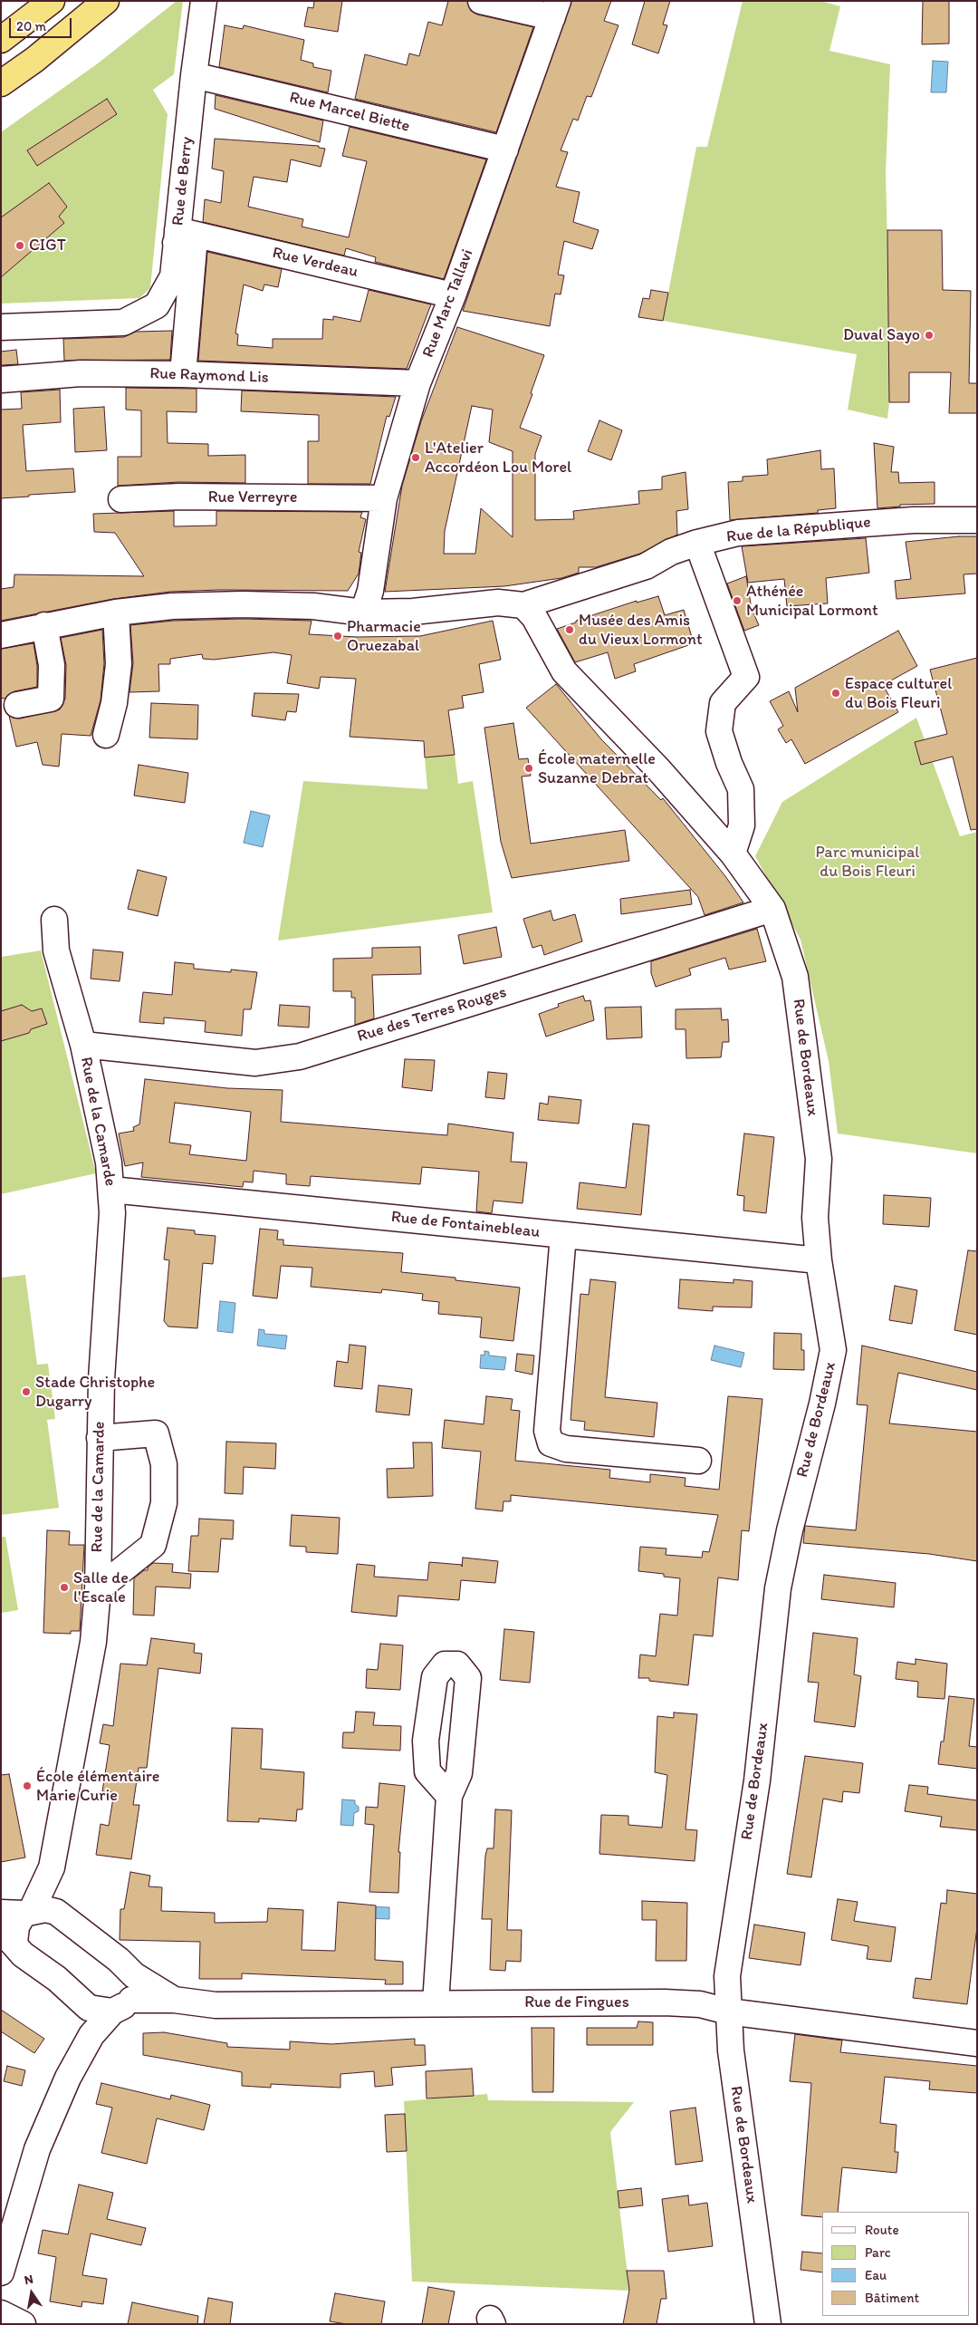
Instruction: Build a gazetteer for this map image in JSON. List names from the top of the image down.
{
  "streets": {
    "street": [
      "Rue Marcel Biette",
      "Rue de Berry",
      "Rue Verdeau",
      "Rue Marc Tallavi",
      "Rue Raymond Lis",
      "Rue Verreyre",
      "Rue de la République",
      "Rue des Terres Rouges",
      "Rue de Bordeaux",
      "Rue de la Camarde",
      "Rue de Fontainebleau",
      "Rue de Fingues"
    ]
  },
  "crossings": [
    ["Rue Marcel Biette", "Rue de Berry"],
    ["Rue Marcel Biette", "Rue Marc Tallavi"],
    ["Rue de Berry", "Rue Verdeau"],
    ["Rue de Berry", "Rue Raymond Lis"],
    ["Rue Verdeau", "Rue Marc Tallavi"],
    ["Rue Marc Tallavi", "Rue Raymond Lis"],
    ["Rue Marc Tallavi", "Rue Verreyre"],
    ["Rue de la République", "Rue de Bordeaux"],
    ["Rue des Terres Rouges", "Rue de Bordeaux"],
    ["Rue des Terres Rouges", "Rue de la Camarde"],
    ["Rue de Bordeaux", "Rue de Fontainebleau"],
    ["Rue de Bordeaux", "Rue de Fingues"],
    ["Rue de la Camarde", "Rue de Fontainebleau"],
    ["Rue de la Camarde", "Rue de Fingues"]
  ],
  "parks": ["Parc municipal du Bois Fleuri"],
  "places": [
    "CIGT",
    "Duval Sayo",
    "L'Atelier Accordéon Lou Morel",
    "Athénée Municipal Lormont",
    "Musée des Amis du Vieux Lormont",
    "Pharmacie Oruezabal",
    "Espace culturel du Bois Fleuri",
    "École maternelle Suzanne Debrat",
    "Stade Christophe Dugarry",
    "Salle de l'Escale",
    "École élémentaire Marie Curie"
  ],
  "legend": [
    "Route",
    "Parc",
    "Eau",
    "Bâtiment"
  ],
  "scale_bar": "20 m",
  "north": "top"
}
